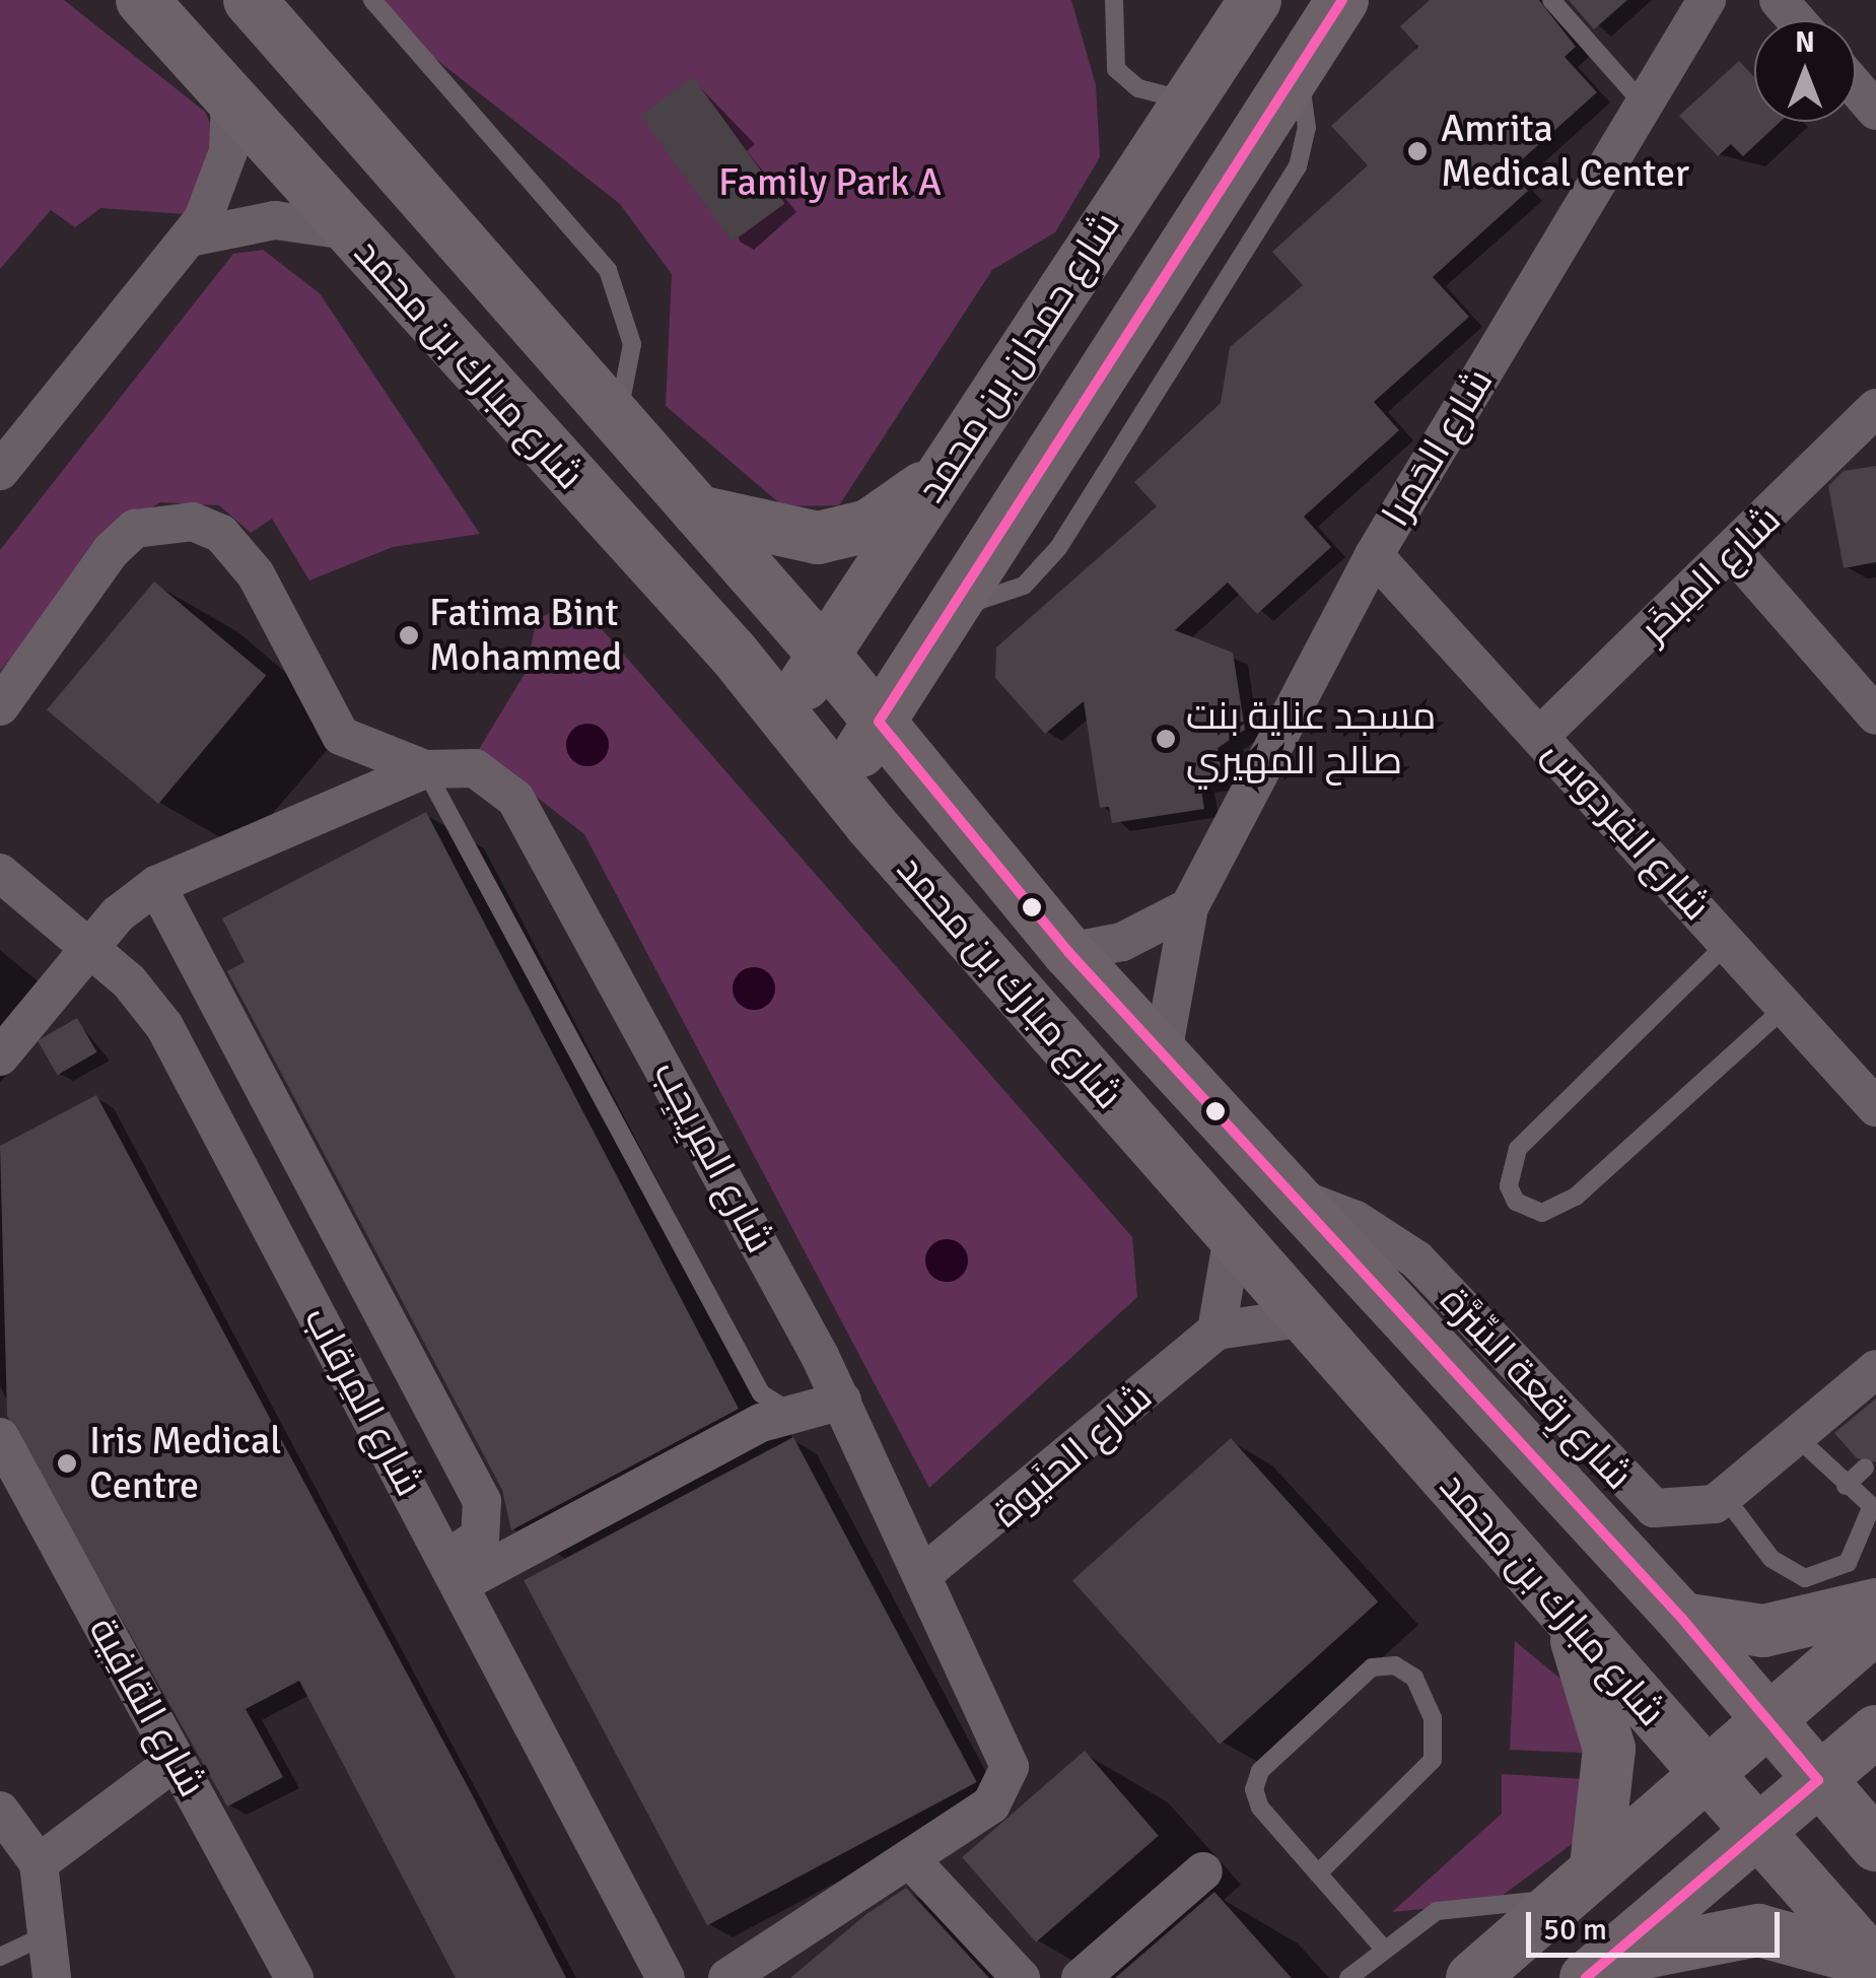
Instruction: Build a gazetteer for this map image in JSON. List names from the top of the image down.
{
  "streets": {
    "main road": ["شارع حمدان بن محمد", "شارع مبارك بن محمد"],
    "street": [
      "شارع الحَمرا",
      "شارع المِبخَر",
      "شارع الفِردوس",
      "شارع المِرِيجِب",
      "شارع رِقعة السِّرَّة",
      "شارع المِرقاب",
      "شارع الحنَيوة",
      "شارع القافِية"
    ]
  },
  "crossings": [
    ["شارع حمدان بن محمد", "شارع مبارك بن محمد"],
    ["شارع مبارك بن محمد", "شارع الحَمرا"],
    ["شارع مبارك بن محمد", "شارع رِقعة السِّرَّة"],
    ["شارع الحَمرا", "شارع الفِردوس"],
    ["شارع المِبخَر", "شارع الفِردوس"],
    ["شارع المِرِيجِب", "شارع المِرقاب"],
    ["شارع المِرِيجِب", "شارع الحنَيوة"]
  ],
  "parks": ["Family Park A"],
  "places": [
    "Amrita Medical Center",
    "Fatima Bint Mohammed",
    "مسجد عناية بنت صالح المهيري",
    "Iris Medical Centre"
  ],
  "scale_bar": "50 m",
  "north": "top"
}
